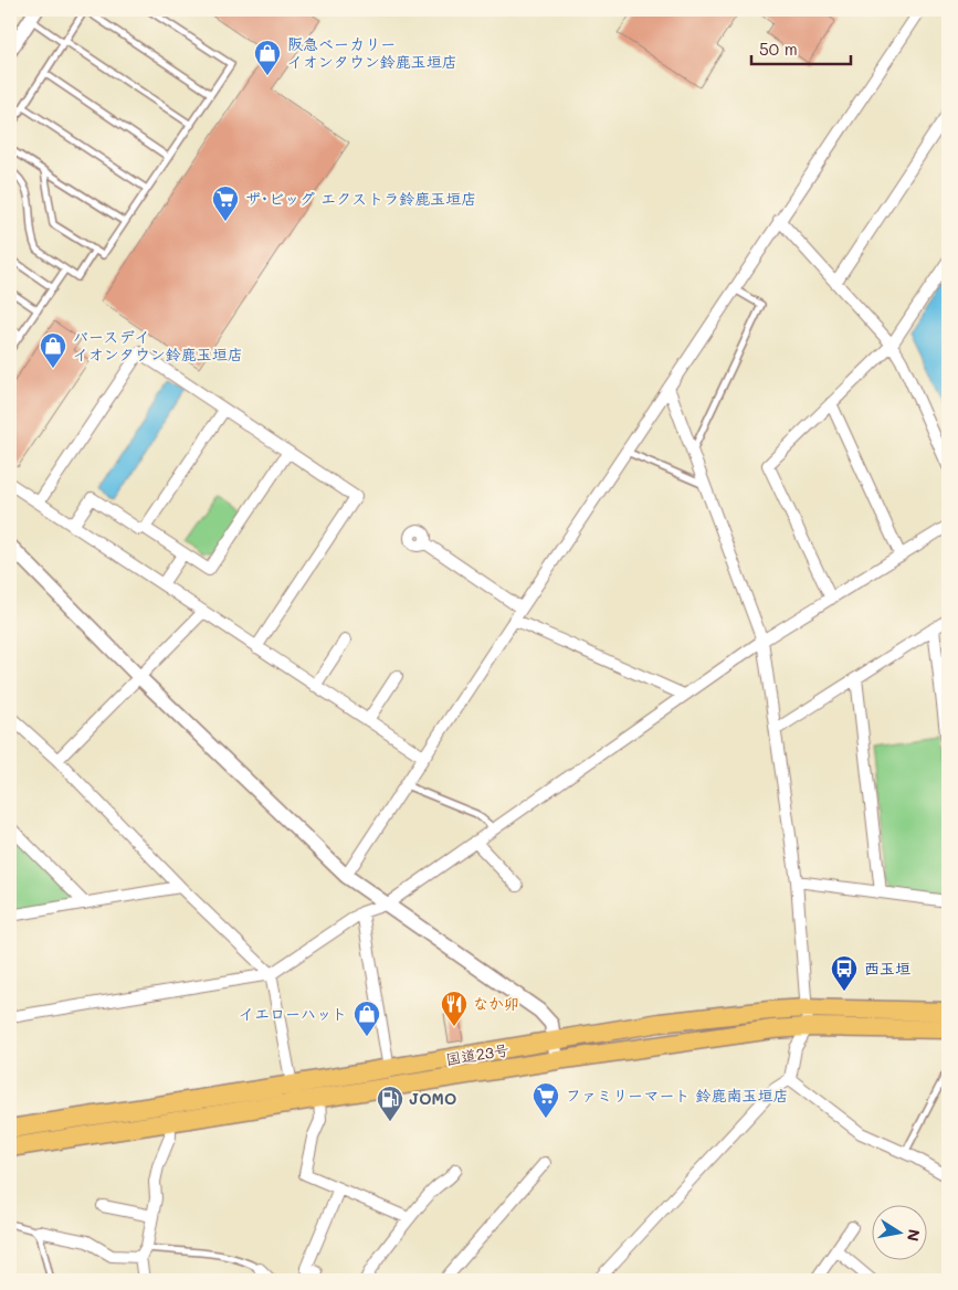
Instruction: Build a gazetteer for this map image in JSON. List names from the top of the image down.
{
  "streets": {
    "highway": ["国道23号"]
  },
  "places": {
    "shop": ["阪急ベーカリー イオンタウン鈴鹿玉垣店", "バースデイ イオンタウン鈴鹿玉垣店", "イエローハット"],
    "supermarket": ["ザ･ビッグ エクストラ鈴鹿玉垣店", "ファミリーマート 鈴鹿南玉垣店"],
    "bus stop": ["西玉垣"],
    "restaurant": ["なか卯"],
    "fuel station": ["JOMO"]
  },
  "scale_bar": "50 m",
  "north": "right"
}
